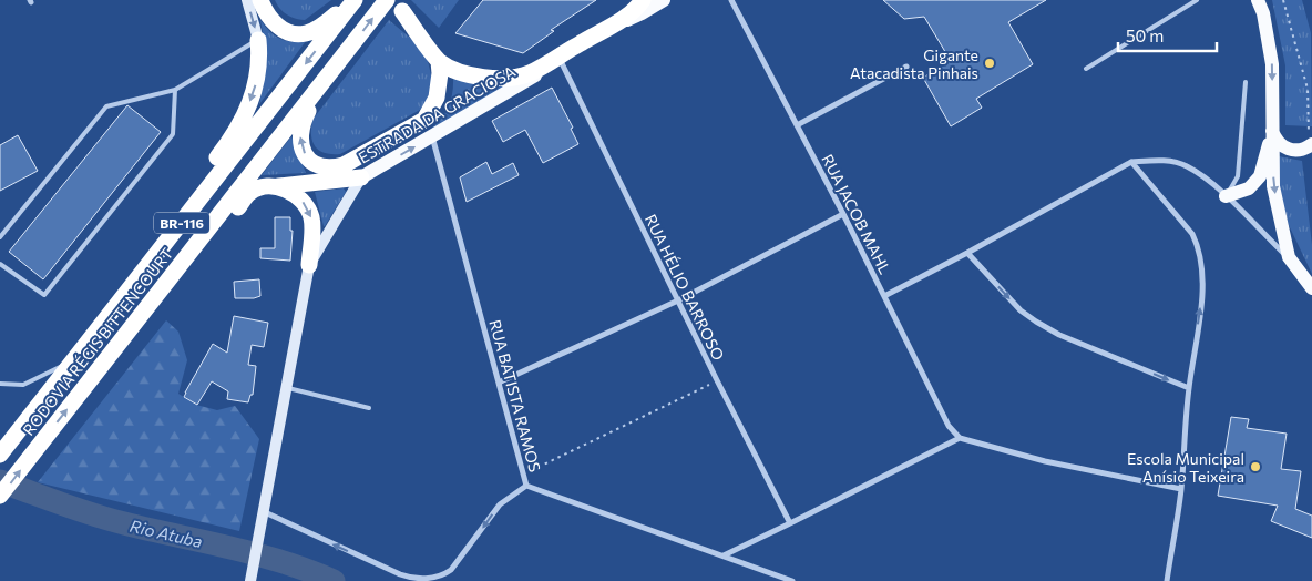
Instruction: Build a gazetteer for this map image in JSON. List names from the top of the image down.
{
  "streets": {
    "highway": ["BR-116", "RODOVIA RÉGIS BITTENCOURT"],
    "main road": ["ESTRADA DA GRACIOSA"],
    "street": ["RUA JACOB MAHL", "RUA HÉLIO BARROSO", "RUA BATISTA RAMOS"]
  },
  "crossings": [
    ["ESTRADA DA GRACIOSA", "RUA HÉLIO BARROSO"],
    ["ESTRADA DA GRACIOSA", "RUA BATISTA RAMOS"]
  ],
  "water": ["Rio Atuba"],
  "places": ["Gigante Atacadista Pinhais", "Escola Municipal Anísio Teixeira"],
  "scale_bar": "50 m"
}
